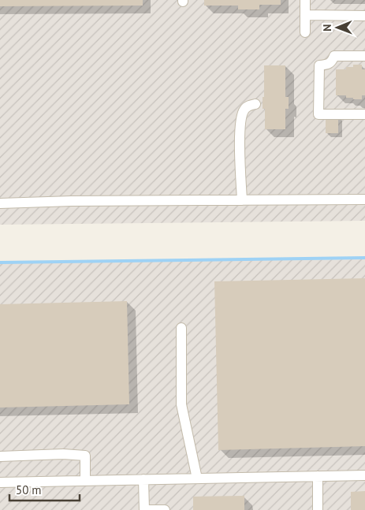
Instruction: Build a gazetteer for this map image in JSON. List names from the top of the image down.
{
  "scale_bar": "50 m",
  "north": "left"
}
